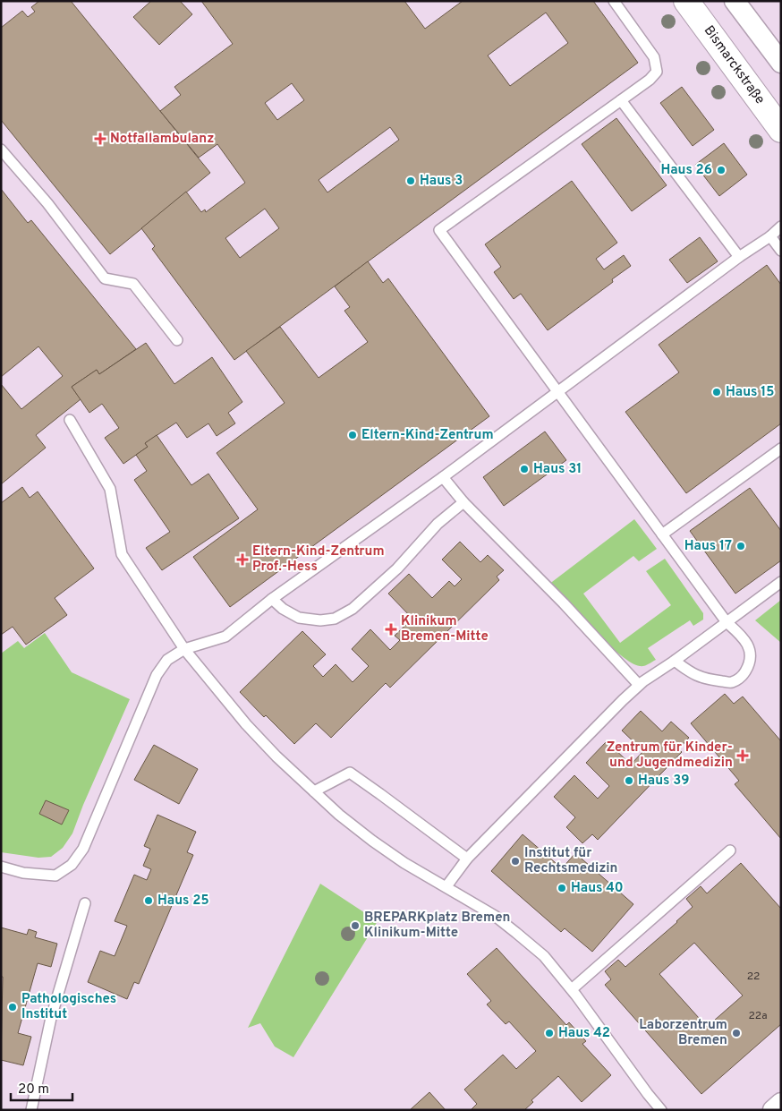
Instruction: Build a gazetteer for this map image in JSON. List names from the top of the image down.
{
  "streets": {
    "main road": ["Bismarckstraße"]
  },
  "places": {
    "health": [
      "Notfallambulanz",
      "Eltern-Kind-Zentrum Prof.-Hess",
      "Klinikum Bremen-Mitte",
      "Zentrum für Kinder- und Jugendmedizin"
    ],
    "other": [
      "Haus 26",
      "Haus 3",
      "Haus 15",
      "Eltern-Kind-Zentrum",
      "Haus 31",
      "Haus 17",
      "Haus 39",
      "Institut für Rechtsmedizin",
      "Haus 40",
      "Haus 25",
      "BREPARKplatz Bremen Klinikum-Mitte",
      "Pathologisches Institut",
      "Haus 42",
      "Laborzentrum Bremen"
    ]
  },
  "house_numbers": ["22", "22a"],
  "scale_bar": "20 m"
}
